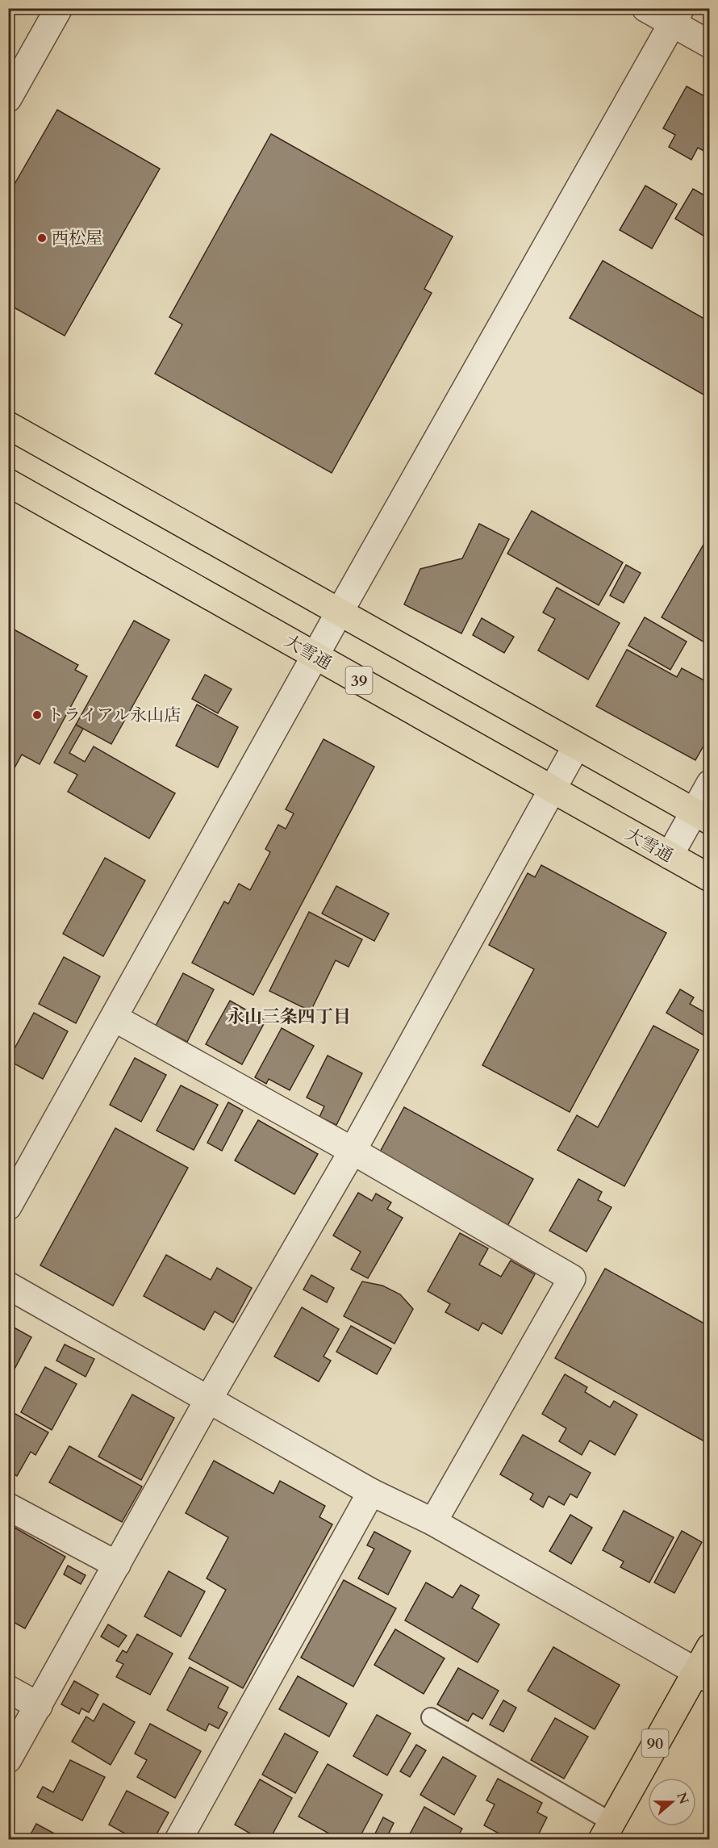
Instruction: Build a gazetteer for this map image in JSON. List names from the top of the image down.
{
  "streets": {
    "main road": ["大雪通", "39", "90"]
  },
  "districts": ["永山三条四丁目"],
  "places": ["西松屋", "トライアル永山店"],
  "north": "right"
}
